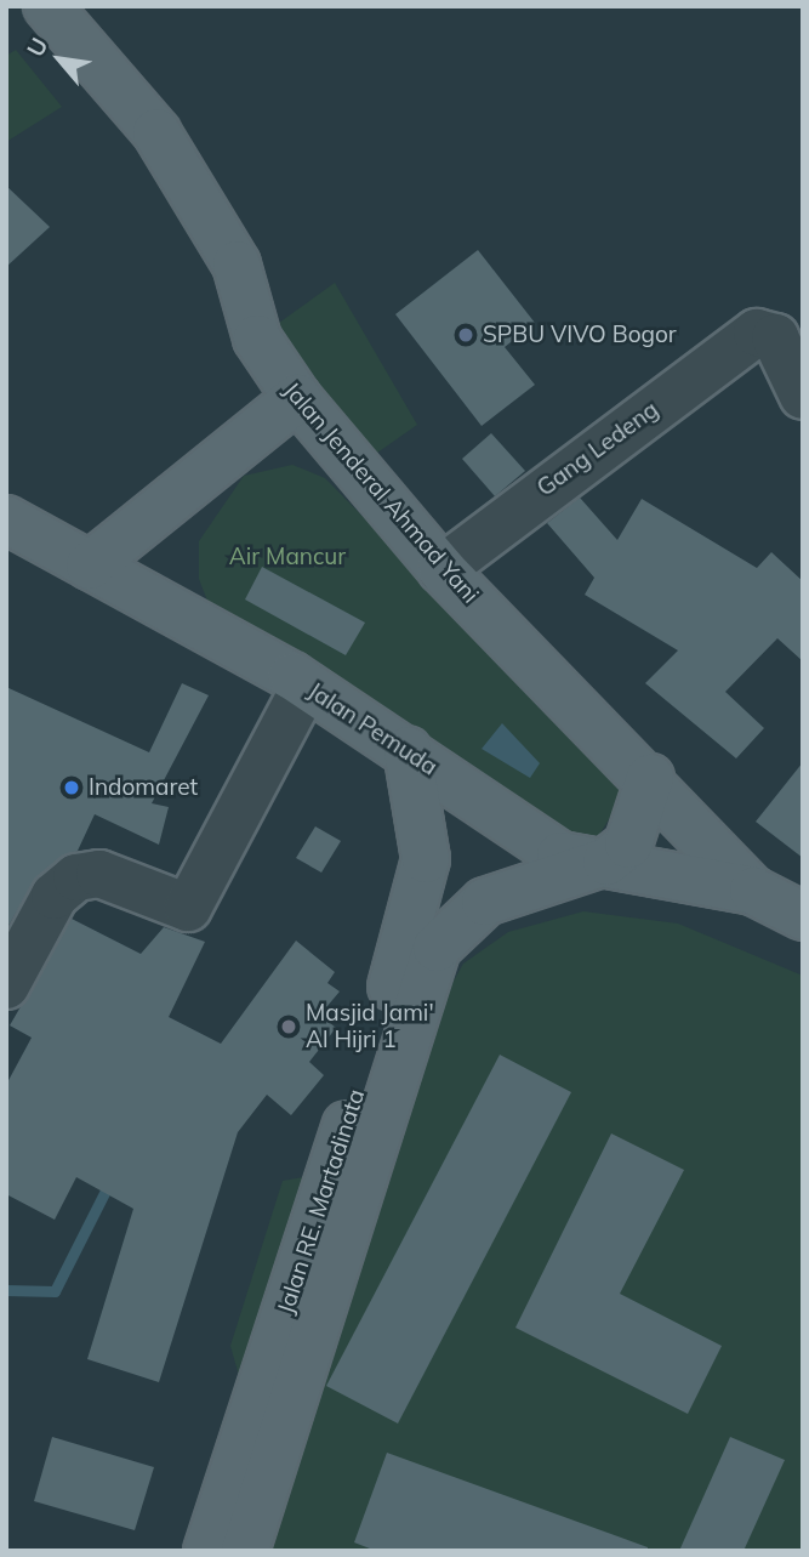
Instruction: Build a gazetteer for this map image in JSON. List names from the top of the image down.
{
  "streets": {
    "main road": ["Jalan Jenderal Ahmad Yani", "Jalan Pemuda", "Jalan RE. Martadinata"],
    "street": ["Gang Ledeng"]
  },
  "crossings": [
    ["Gang Ledeng", "Jalan Jenderal Ahmad Yani"],
    ["Jalan Jenderal Ahmad Yani", "Jalan Pemuda"],
    ["Jalan Pemuda", "Jalan RE. Martadinata"]
  ],
  "parks": ["Air Mancur"],
  "places": ["SPBU VIVO Bogor", "Indomaret", "Masjid Jami' Al Hijri 1"],
  "north": "top left"
}
